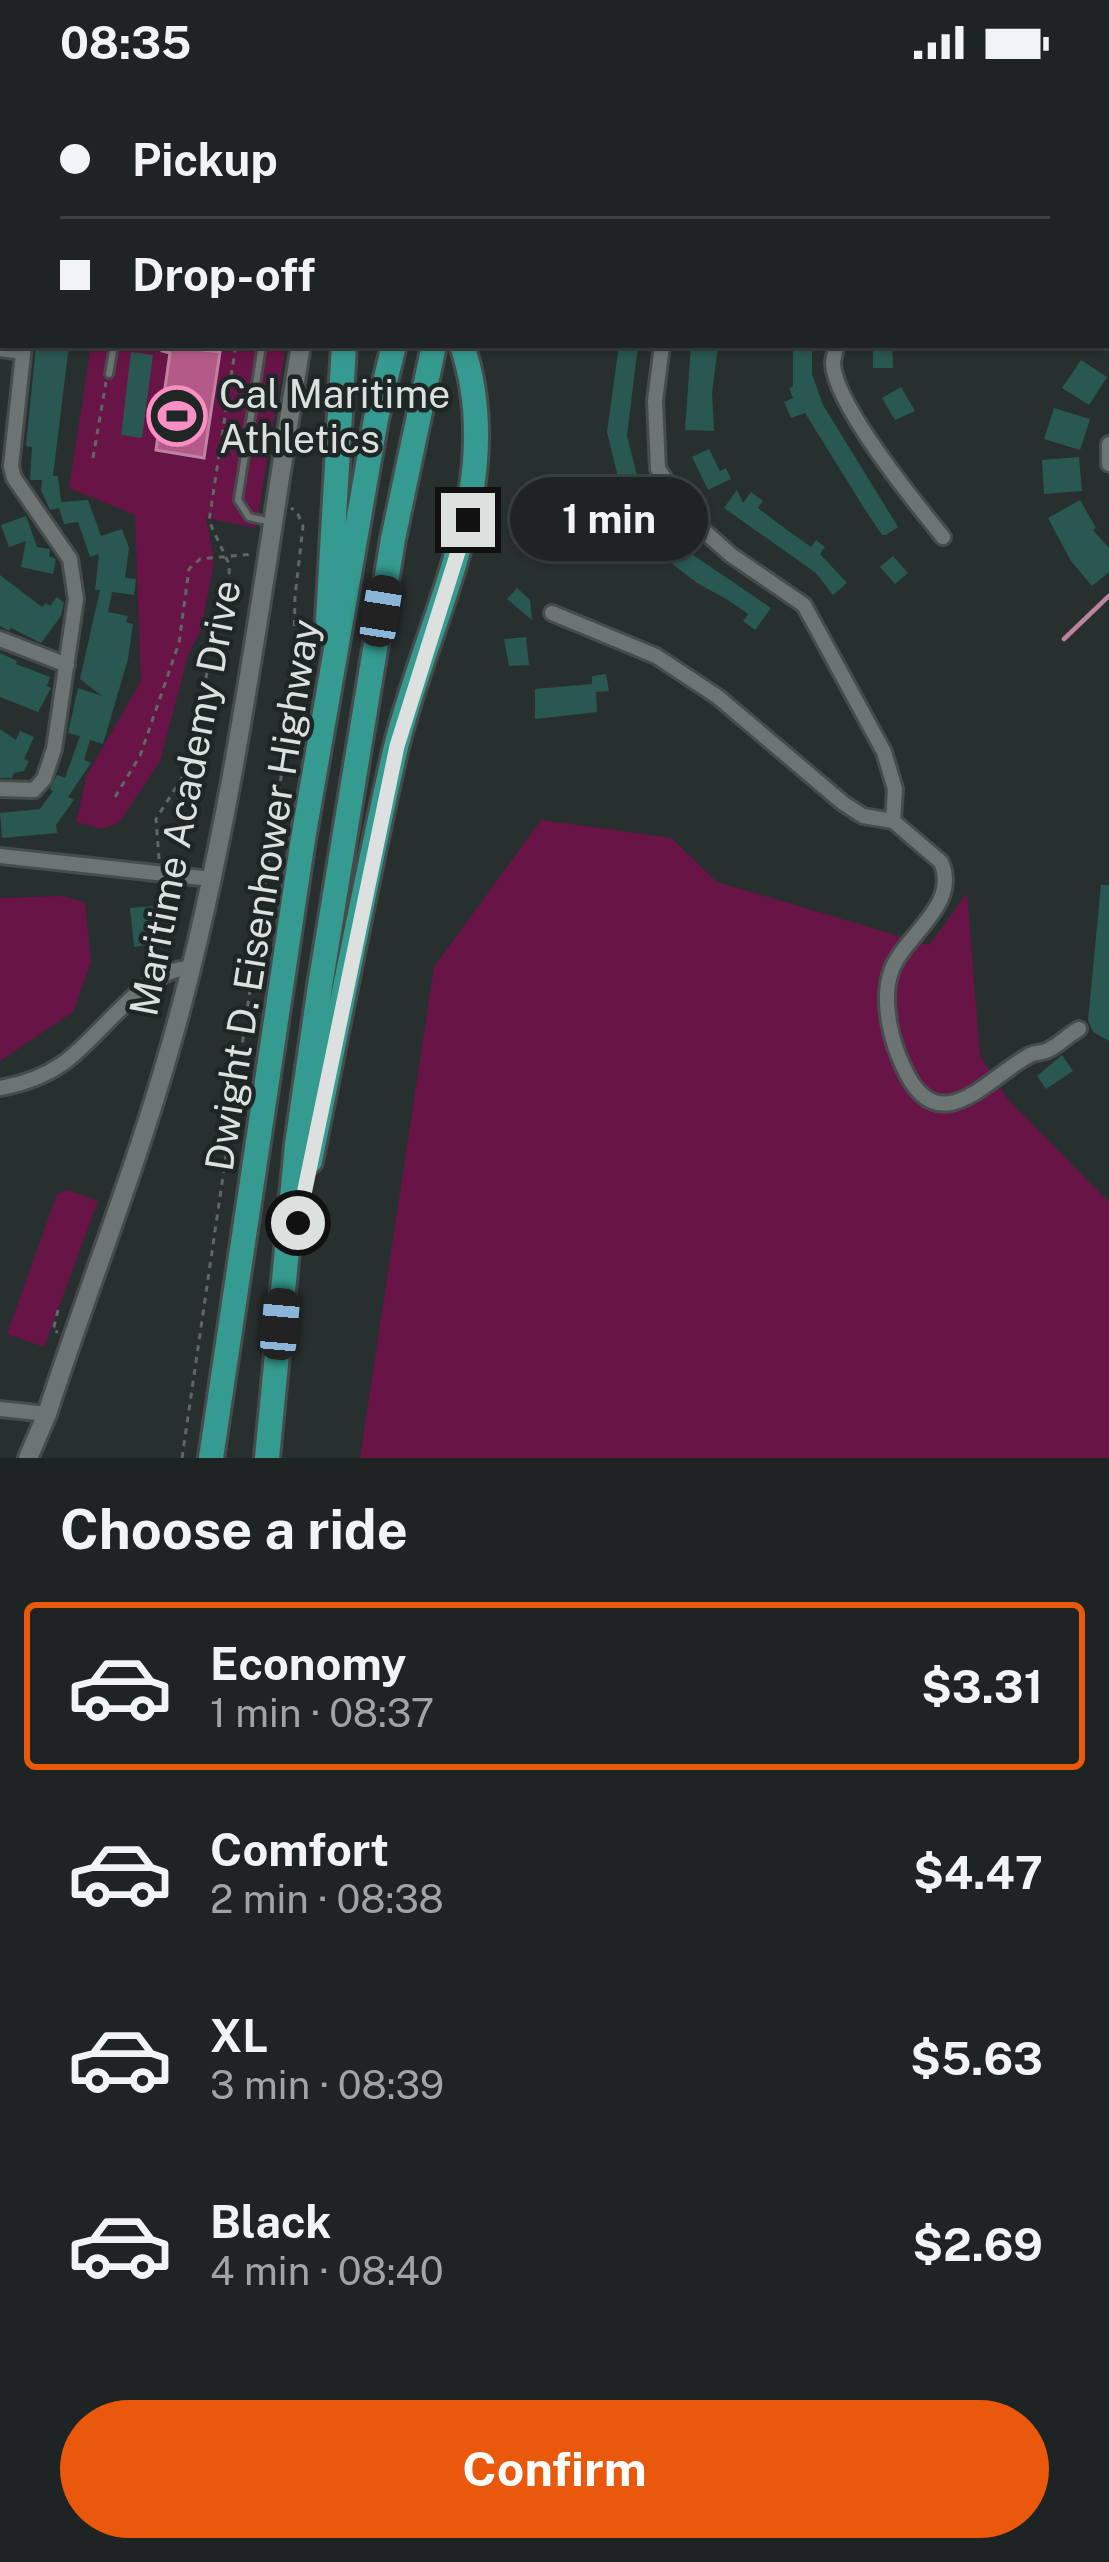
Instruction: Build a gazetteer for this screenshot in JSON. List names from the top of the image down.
{
  "streets": {
    "highway": ["Dwight D. Eisenhower Highway"],
    "street": ["Maritime Academy Drive"]
  },
  "places": {
    "sports": ["Cal Maritime Athletics"]
  },
  "page": {
    "status": "08:35",
    "banner": ["Pickup", "Drop-off"],
    "bubble": "1 min",
    "heading": "Choose a ride",
    "list": [
      {
        "name": "Economy",
        "note": "1 min · 08:37",
        "value": "$3.31"
      },
      {
        "name": "Comfort",
        "note": "2 min · 08:38",
        "value": "$4.47"
      },
      {
        "name": "XL",
        "note": "3 min · 08:39",
        "value": "$5.63"
      },
      {
        "name": "Black",
        "note": "4 min · 08:40",
        "value": "$2.69"
      }
    ],
    "buttons": "Confirm"
  }
}
